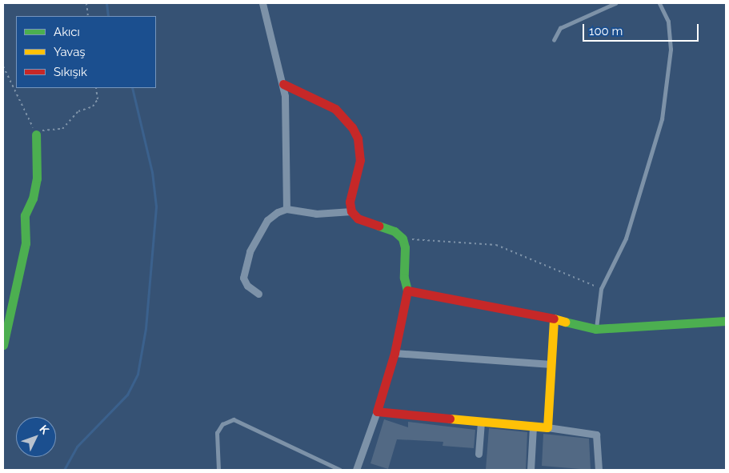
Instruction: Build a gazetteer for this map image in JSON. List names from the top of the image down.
{
  "legend": ["Akıcı", "Yavaş", "Sıkışık"],
  "scale_bar": "100 m",
  "north": "top right"
}
